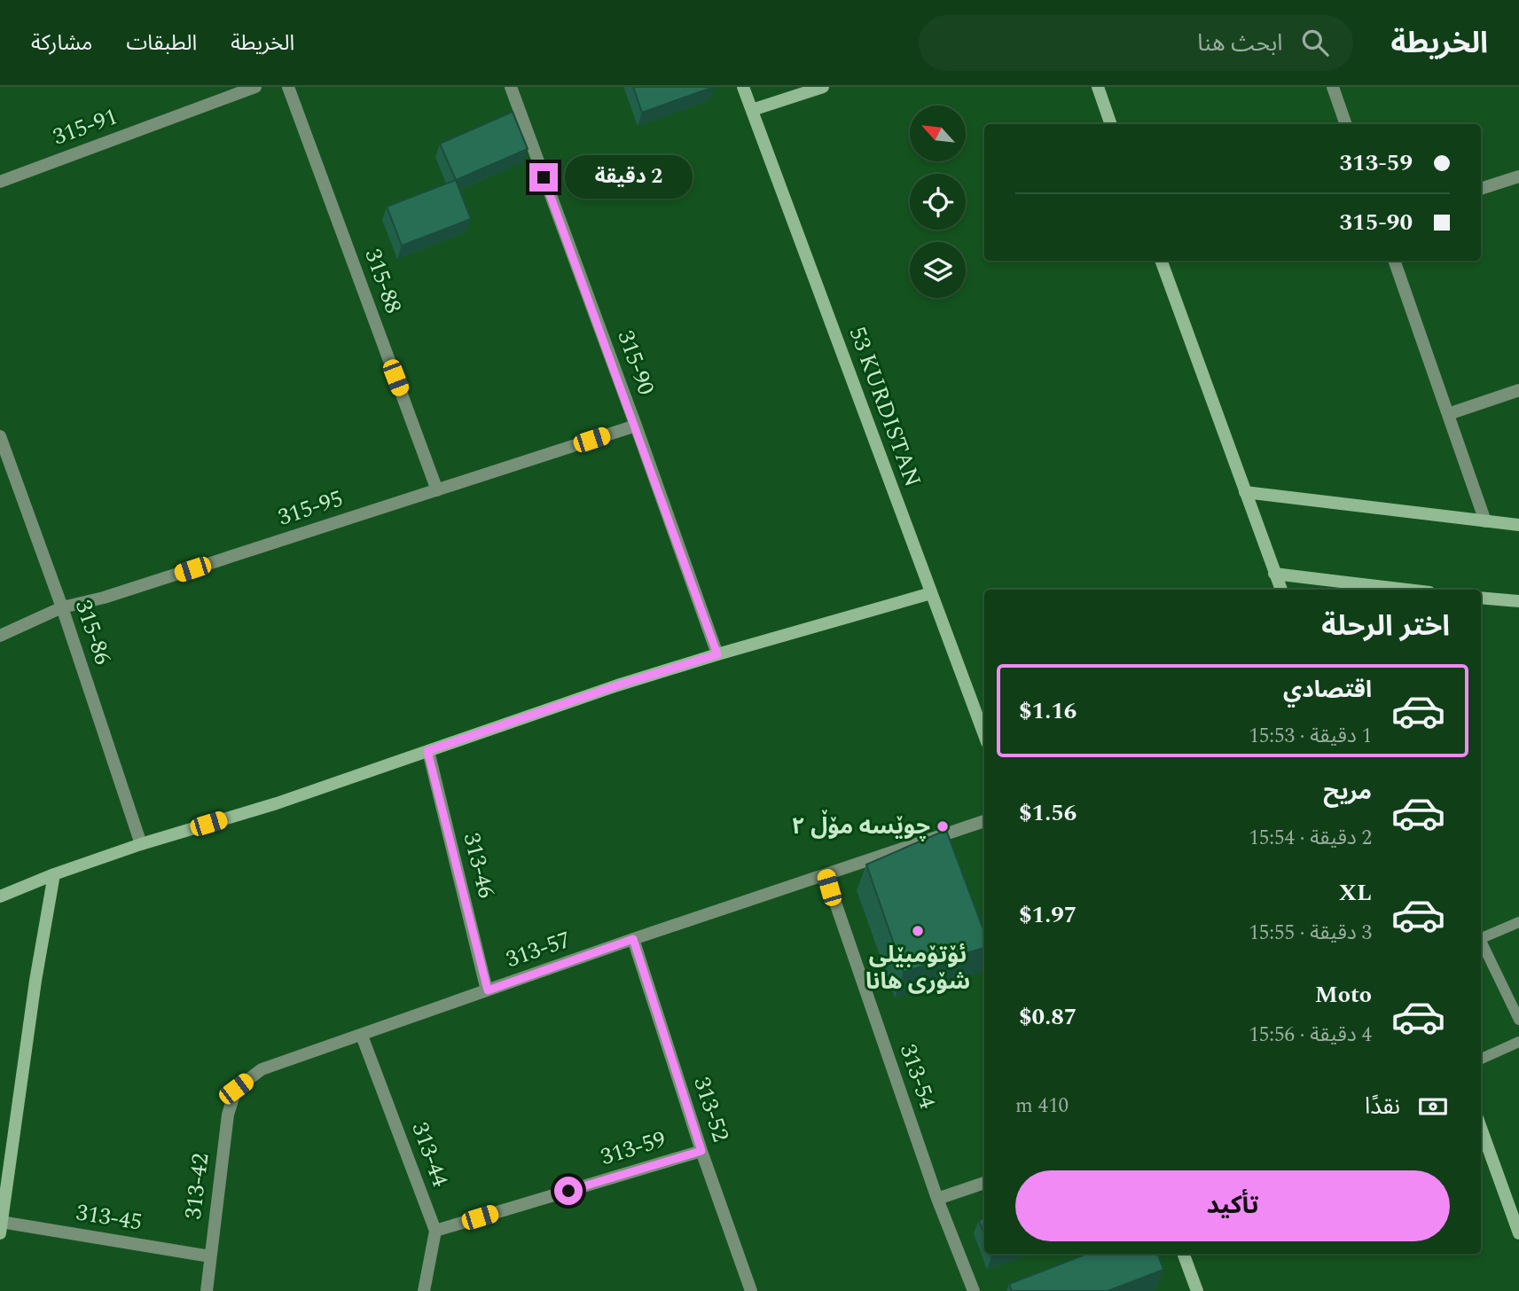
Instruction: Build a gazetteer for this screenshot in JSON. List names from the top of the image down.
{
  "streets": {
    "street": [
      "315-91",
      "315-88",
      "315-90",
      "53 KURDISTAN",
      "315-95",
      "315-86",
      "313-46",
      "313-57",
      "313-54",
      "313-52",
      "313-59",
      "313-44",
      "313-42",
      "313-45"
    ]
  },
  "crossings": [
    ["315-88", "315-95"],
    ["315-90", "315-95"],
    ["315-95", "315-86"],
    ["313-46", "313-57"],
    ["313-57", "313-54"],
    ["313-57", "313-52"],
    ["313-57", "313-44"],
    ["313-57", "313-42"],
    ["313-52", "313-59"],
    ["313-59", "313-44"],
    ["313-42", "313-45"]
  ],
  "places": ["چوێسە مۆڵ ۲", "ئۆتۆمبێلی شۆری هانا"],
  "north": "top left",
  "page": {
    "header": "الخريطة",
    "search": "ابحث هنا",
    "nav": ["الخريطة", "الطبقات", "مشاركة"],
    "banner": ["313-59", "315-90"],
    "bubble": "2 دقيقة",
    "heading": "اختر الرحلة",
    "list": [
      {
        "name": "اقتصادي",
        "note": "1 دقيقة · 15:53",
        "value": "$1.16"
      },
      {
        "name": "مريح",
        "note": "2 دقيقة · 15:54",
        "value": "$1.56"
      },
      {
        "name": "XL",
        "note": "3 دقيقة · 15:55",
        "value": "$1.97"
      },
      {
        "name": "Moto",
        "note": "4 دقيقة · 15:56",
        "value": "$0.87"
      }
    ],
    "pay": ["نقدًا", "410 m"],
    "buttons": "تأكيد"
  }
}
